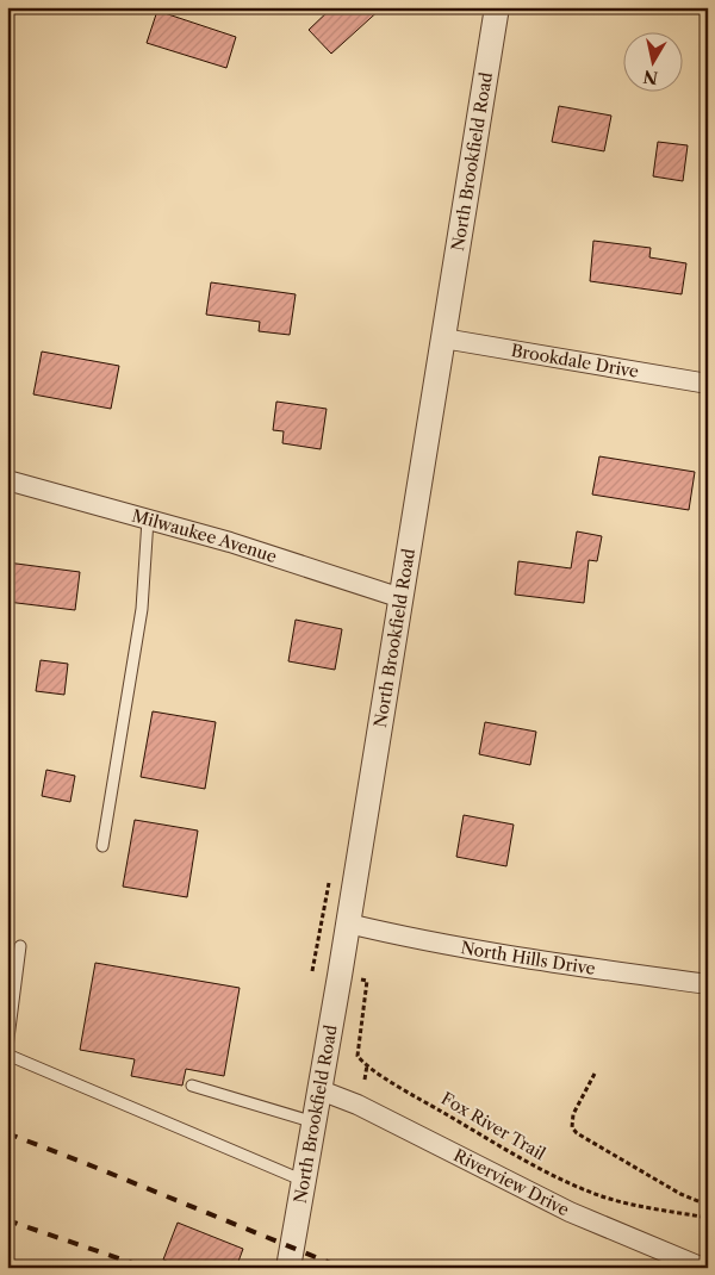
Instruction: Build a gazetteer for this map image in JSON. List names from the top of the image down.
{
  "streets": {
    "street": [
      "North Brookfield Road",
      "Brookdale Drive",
      "Milwaukee Avenue",
      "North Hills Drive",
      "Riverview Drive"
    ],
    "path": ["Fox River Trail"]
  },
  "crossings": [
    ["North Brookfield Road", "Brookdale Drive"],
    ["North Brookfield Road", "Milwaukee Avenue"],
    ["North Brookfield Road", "North Hills Drive"],
    ["North Brookfield Road", "Riverview Drive"]
  ],
  "north": "bottom"
}
